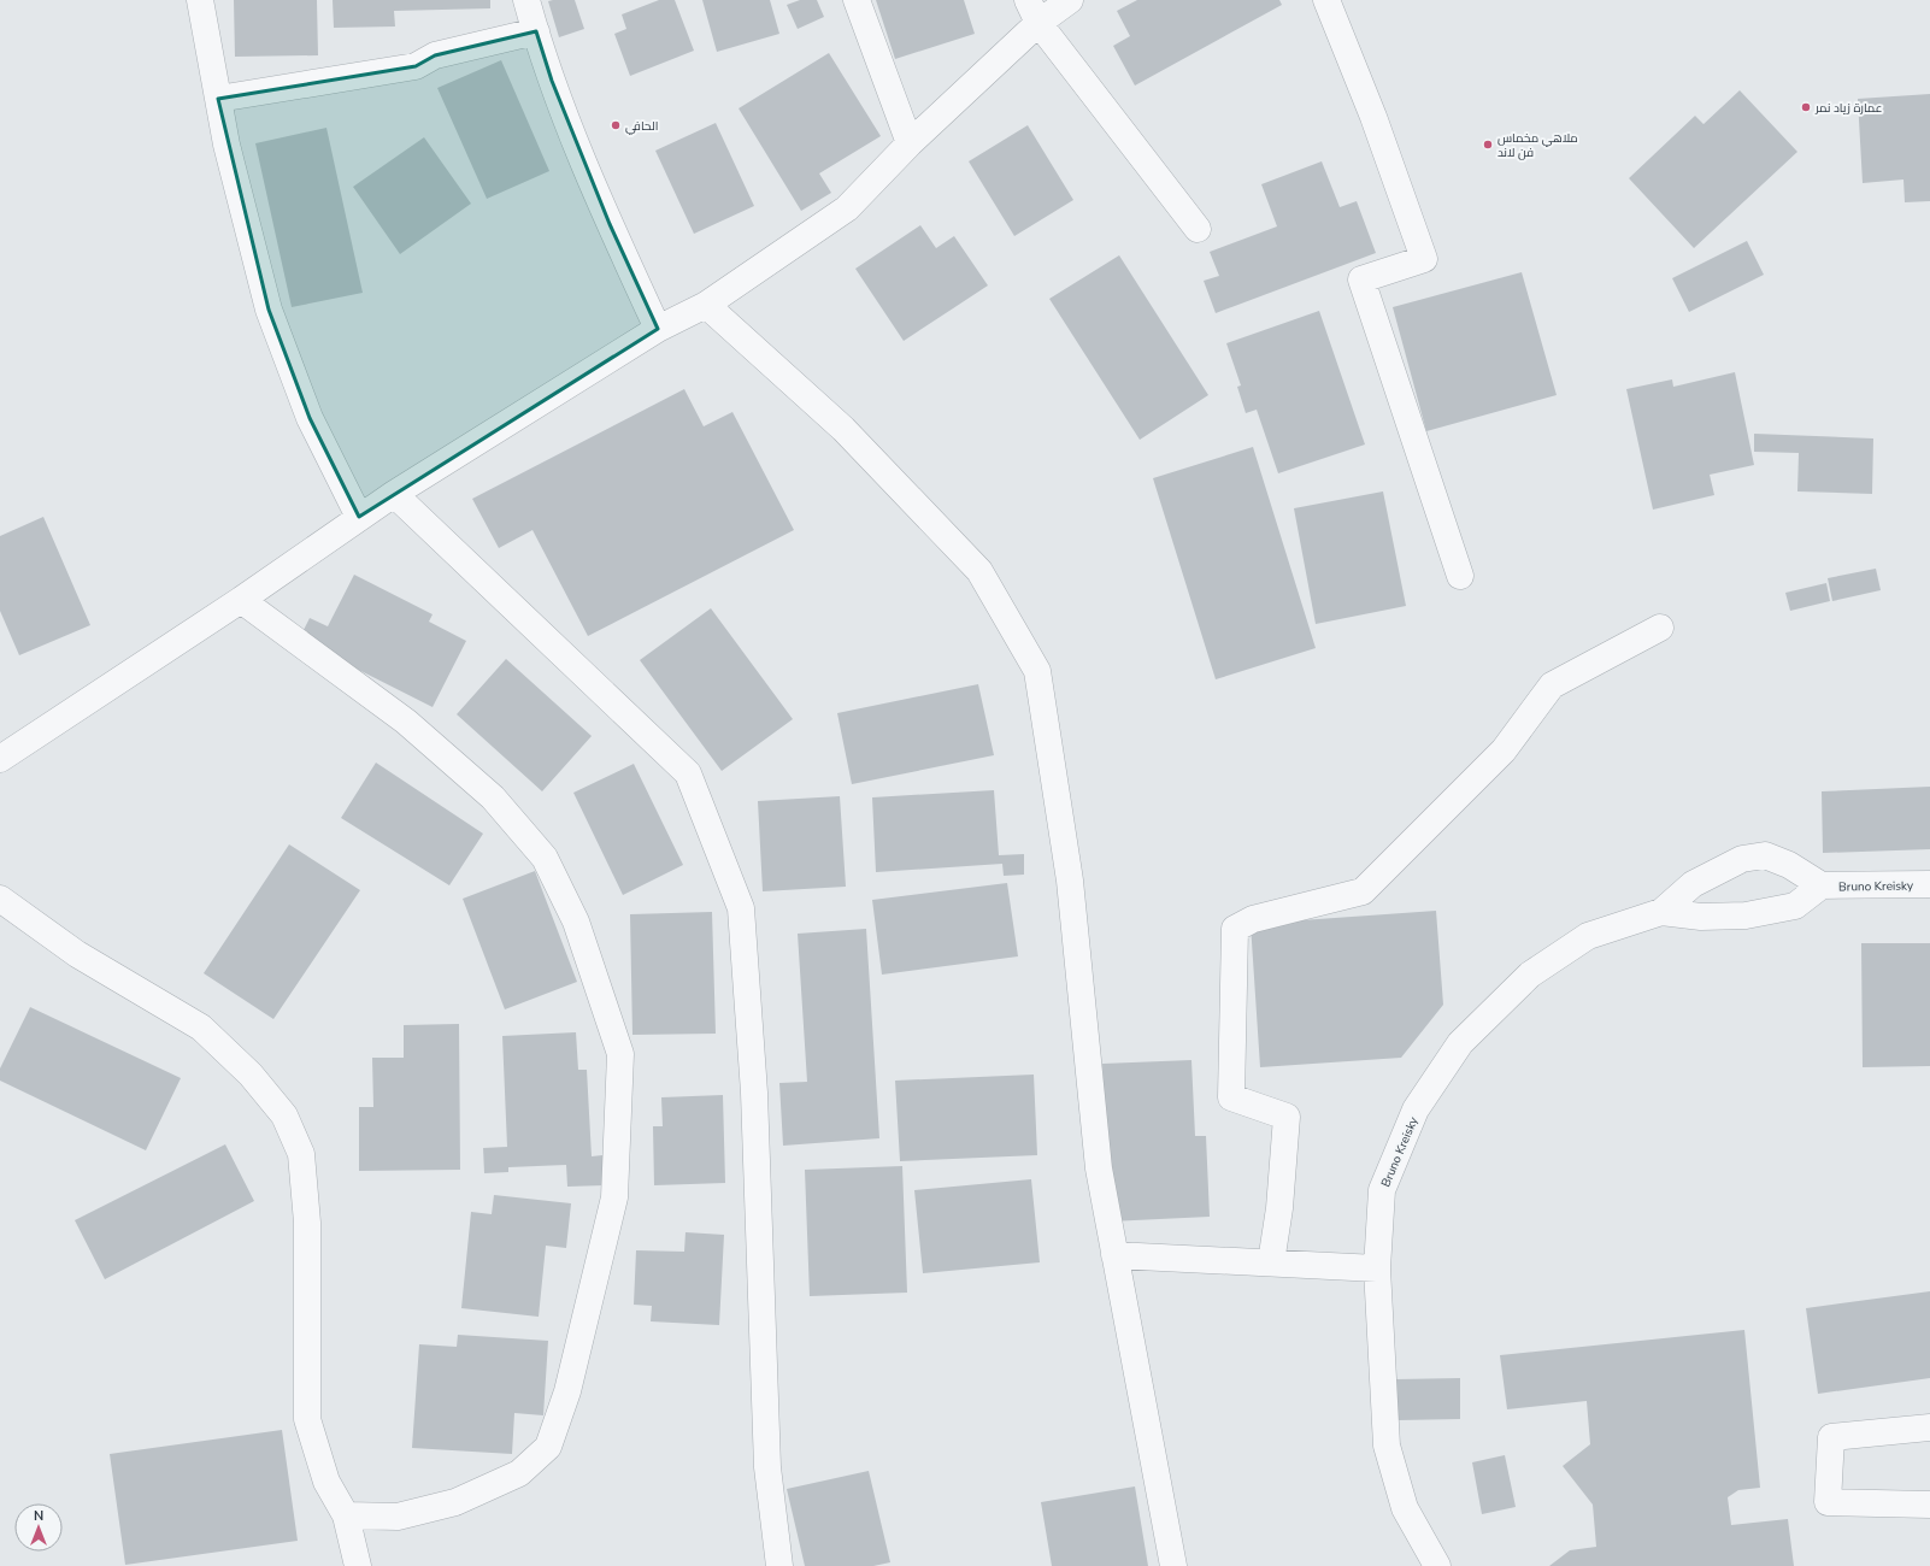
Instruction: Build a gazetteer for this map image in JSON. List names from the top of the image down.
{
  "streets": {
    "street": ["Bruno Kreisky"]
  },
  "places": ["عمارة زياد نمر", "الحافي", "ملاهي مخماس فن لاند"],
  "north": "top"
}
